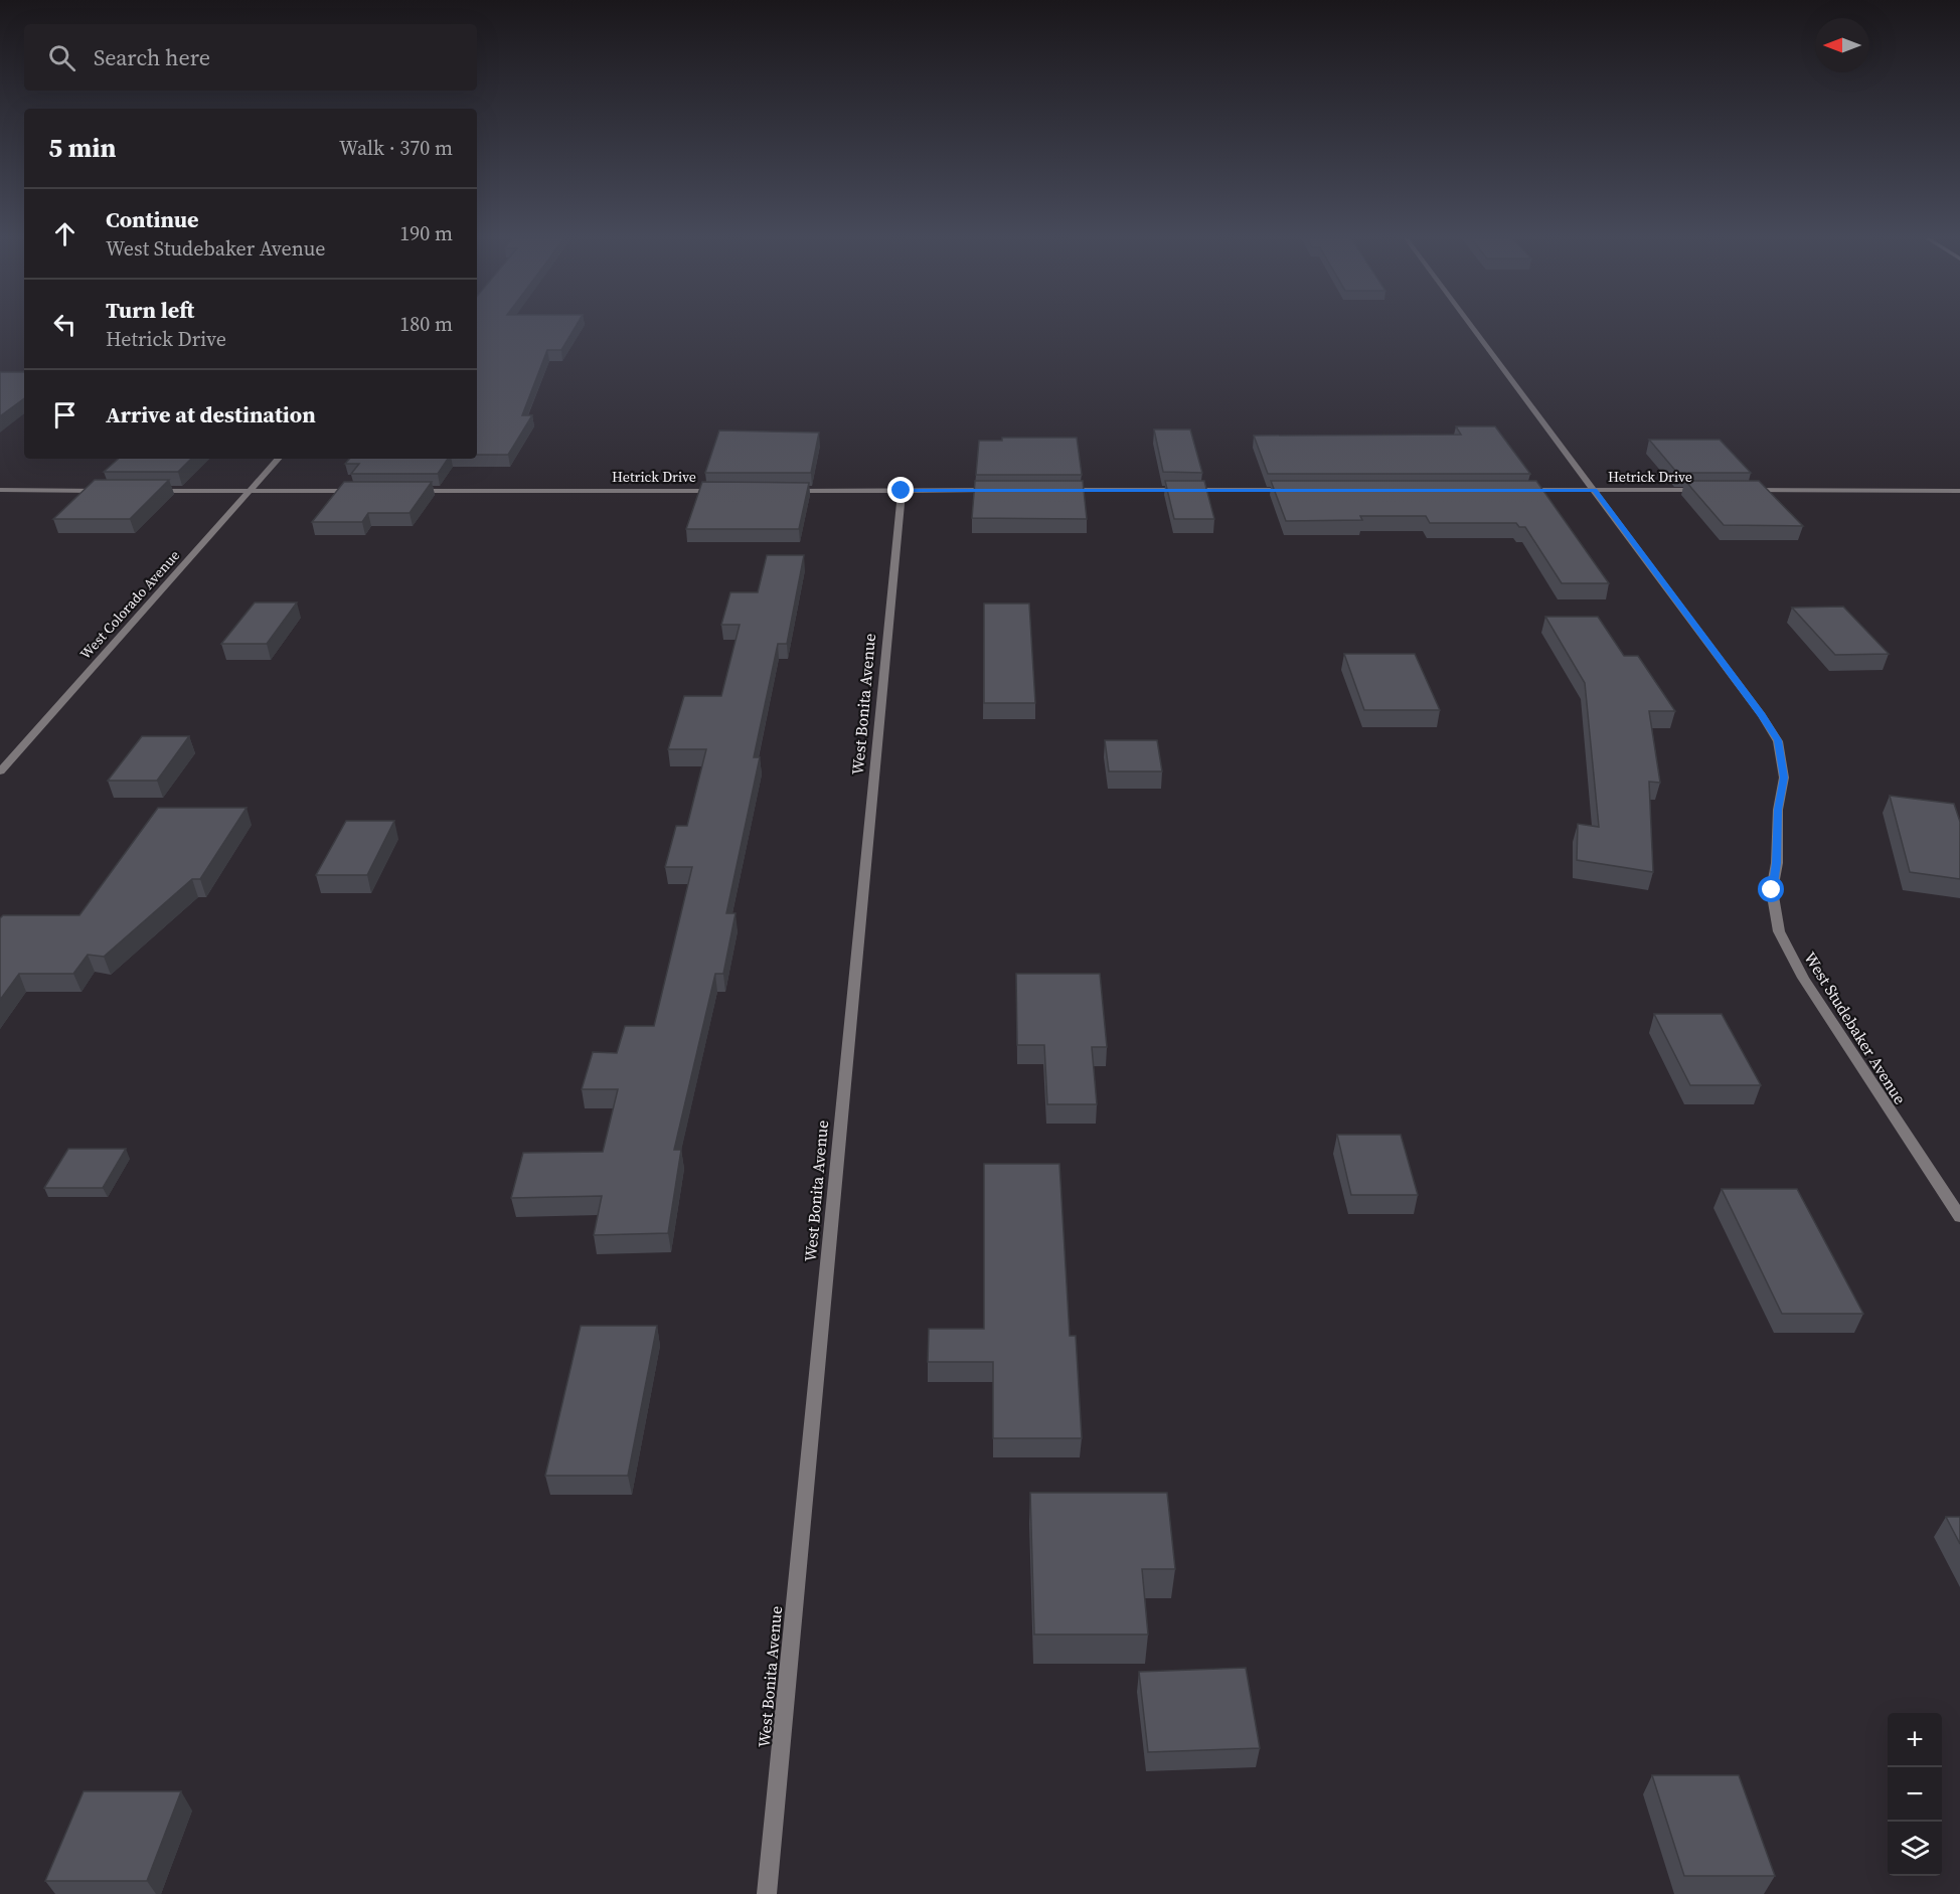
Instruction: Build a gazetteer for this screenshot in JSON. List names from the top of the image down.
{
  "streets": {
    "street": [
      "Hetrick Drive",
      "West Colorado Avenue",
      "West Bonita Avenue",
      "West Studebaker Avenue"
    ]
  },
  "crossings": [
    ["Hetrick Drive", "West Studebaker Avenue"]
  ],
  "north": "left",
  "page": {
    "search": "Search here",
    "heading": ["5 min", "Walk · 370 m"],
    "list": [
      ["Continue", "West Studebaker Avenue", "190 m"],
      ["Turn left", "Hetrick Drive", "180 m"],
      "Arrive at destination"
    ],
    "map_buttons": ["+", "−"]
  }
}
